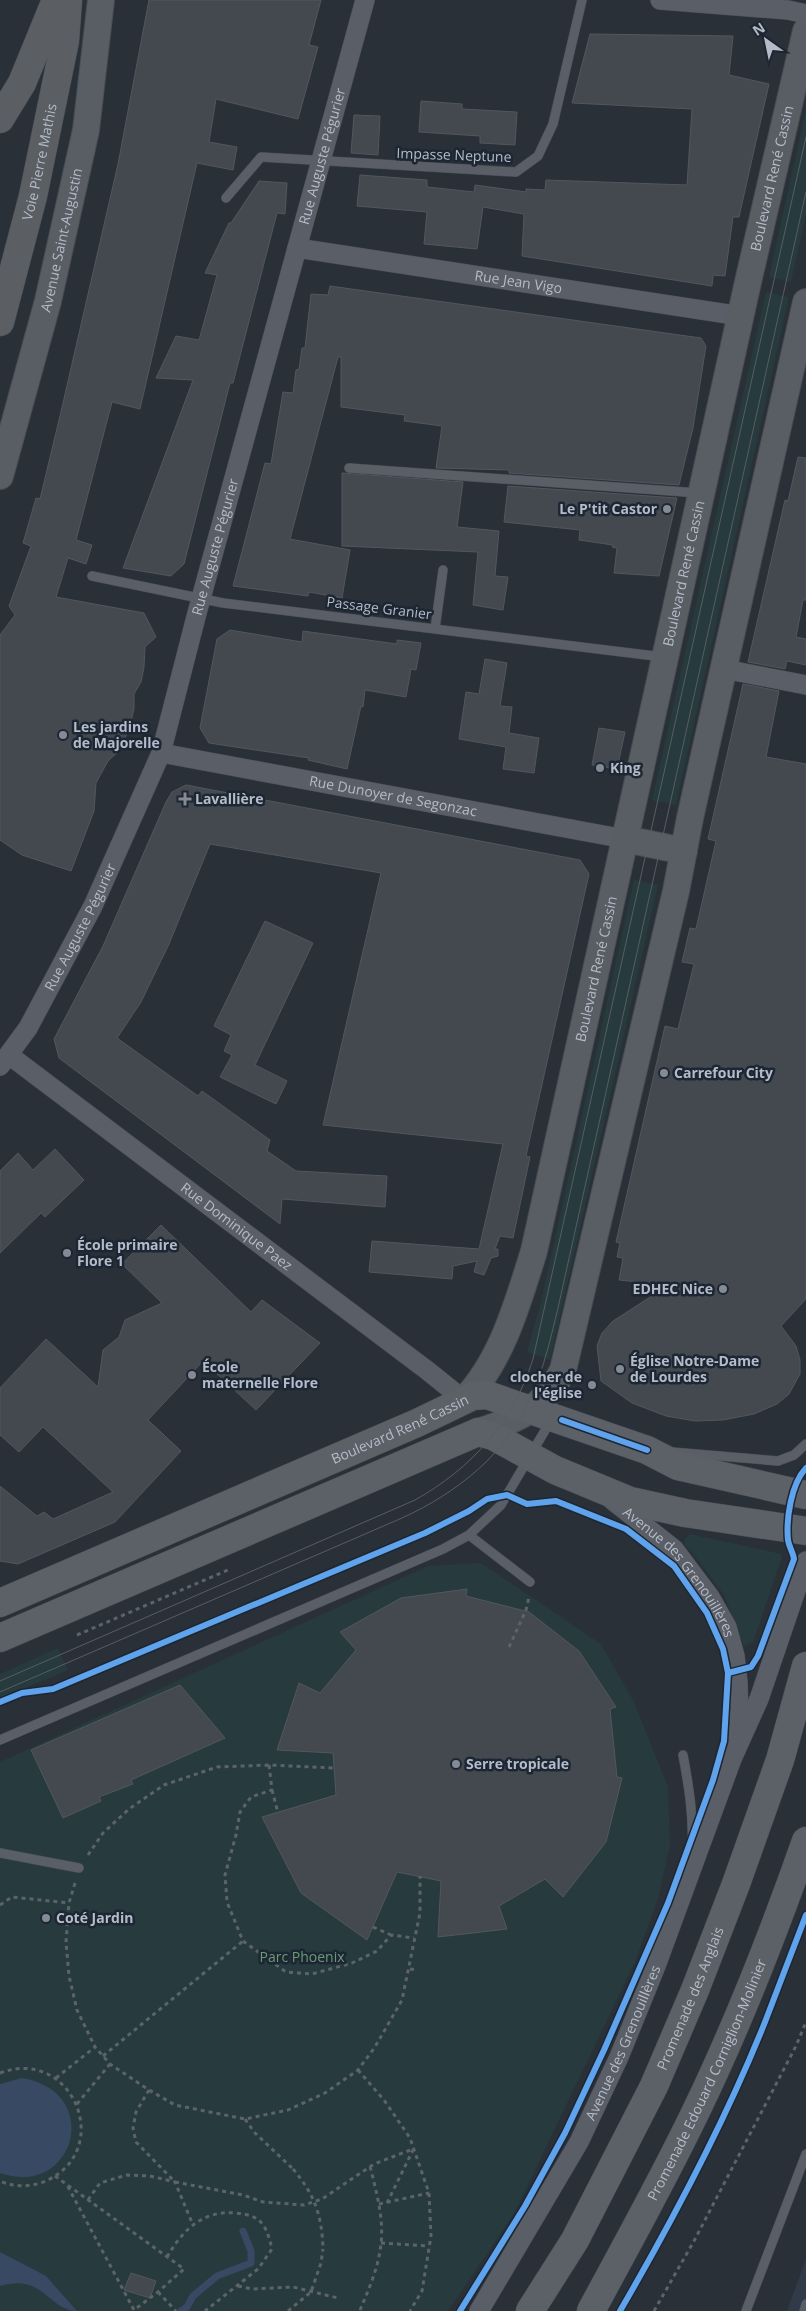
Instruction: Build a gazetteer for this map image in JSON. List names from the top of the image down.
{
  "streets": {
    "highway": ["Voie Pierre Mathis"],
    "main road": [
      "Boulevard René Cassin",
      "Avenue Saint-Augustin",
      "Avenue des Grenouillères",
      "Promenade des Anglais",
      "Promenade Edouard Corniglion-Molinier"
    ],
    "street": [
      "Rue Auguste Pégurier",
      "Rue Jean Vigo",
      "Rue Dunoyer de Segonzac",
      "Rue Dominique Paez"
    ],
    "lane": ["Impasse Neptune", "Passage Granier"]
  },
  "crossings": [
    ["Impasse Neptune", "Rue Auguste Pégurier"],
    ["Rue Auguste Pégurier", "Rue Jean Vigo"],
    ["Rue Auguste Pégurier", "Passage Granier"],
    ["Rue Auguste Pégurier", "Rue Dunoyer de Segonzac"],
    ["Rue Auguste Pégurier", "Rue Dominique Paez"],
    ["Boulevard René Cassin", "Rue Jean Vigo"],
    ["Boulevard René Cassin", "Passage Granier"],
    ["Boulevard René Cassin", "Rue Dunoyer de Segonzac"],
    ["Boulevard René Cassin", "Rue Dominique Paez"]
  ],
  "parks": ["Parc Phoenix"],
  "places": {
    "other": [
      "Le P'tit Castor",
      "Les jardins de Majorelle",
      "King",
      "Carrefour City",
      "École primaire Flore 1",
      "EDHEC Nice",
      "Église Notre-Dame de Lourdes",
      "École maternelle Flore",
      "clocher de l'église",
      "Serre tropicale",
      "Coté Jardin"
    ],
    "health": ["Lavallière"]
  },
  "north": "top left"
}
